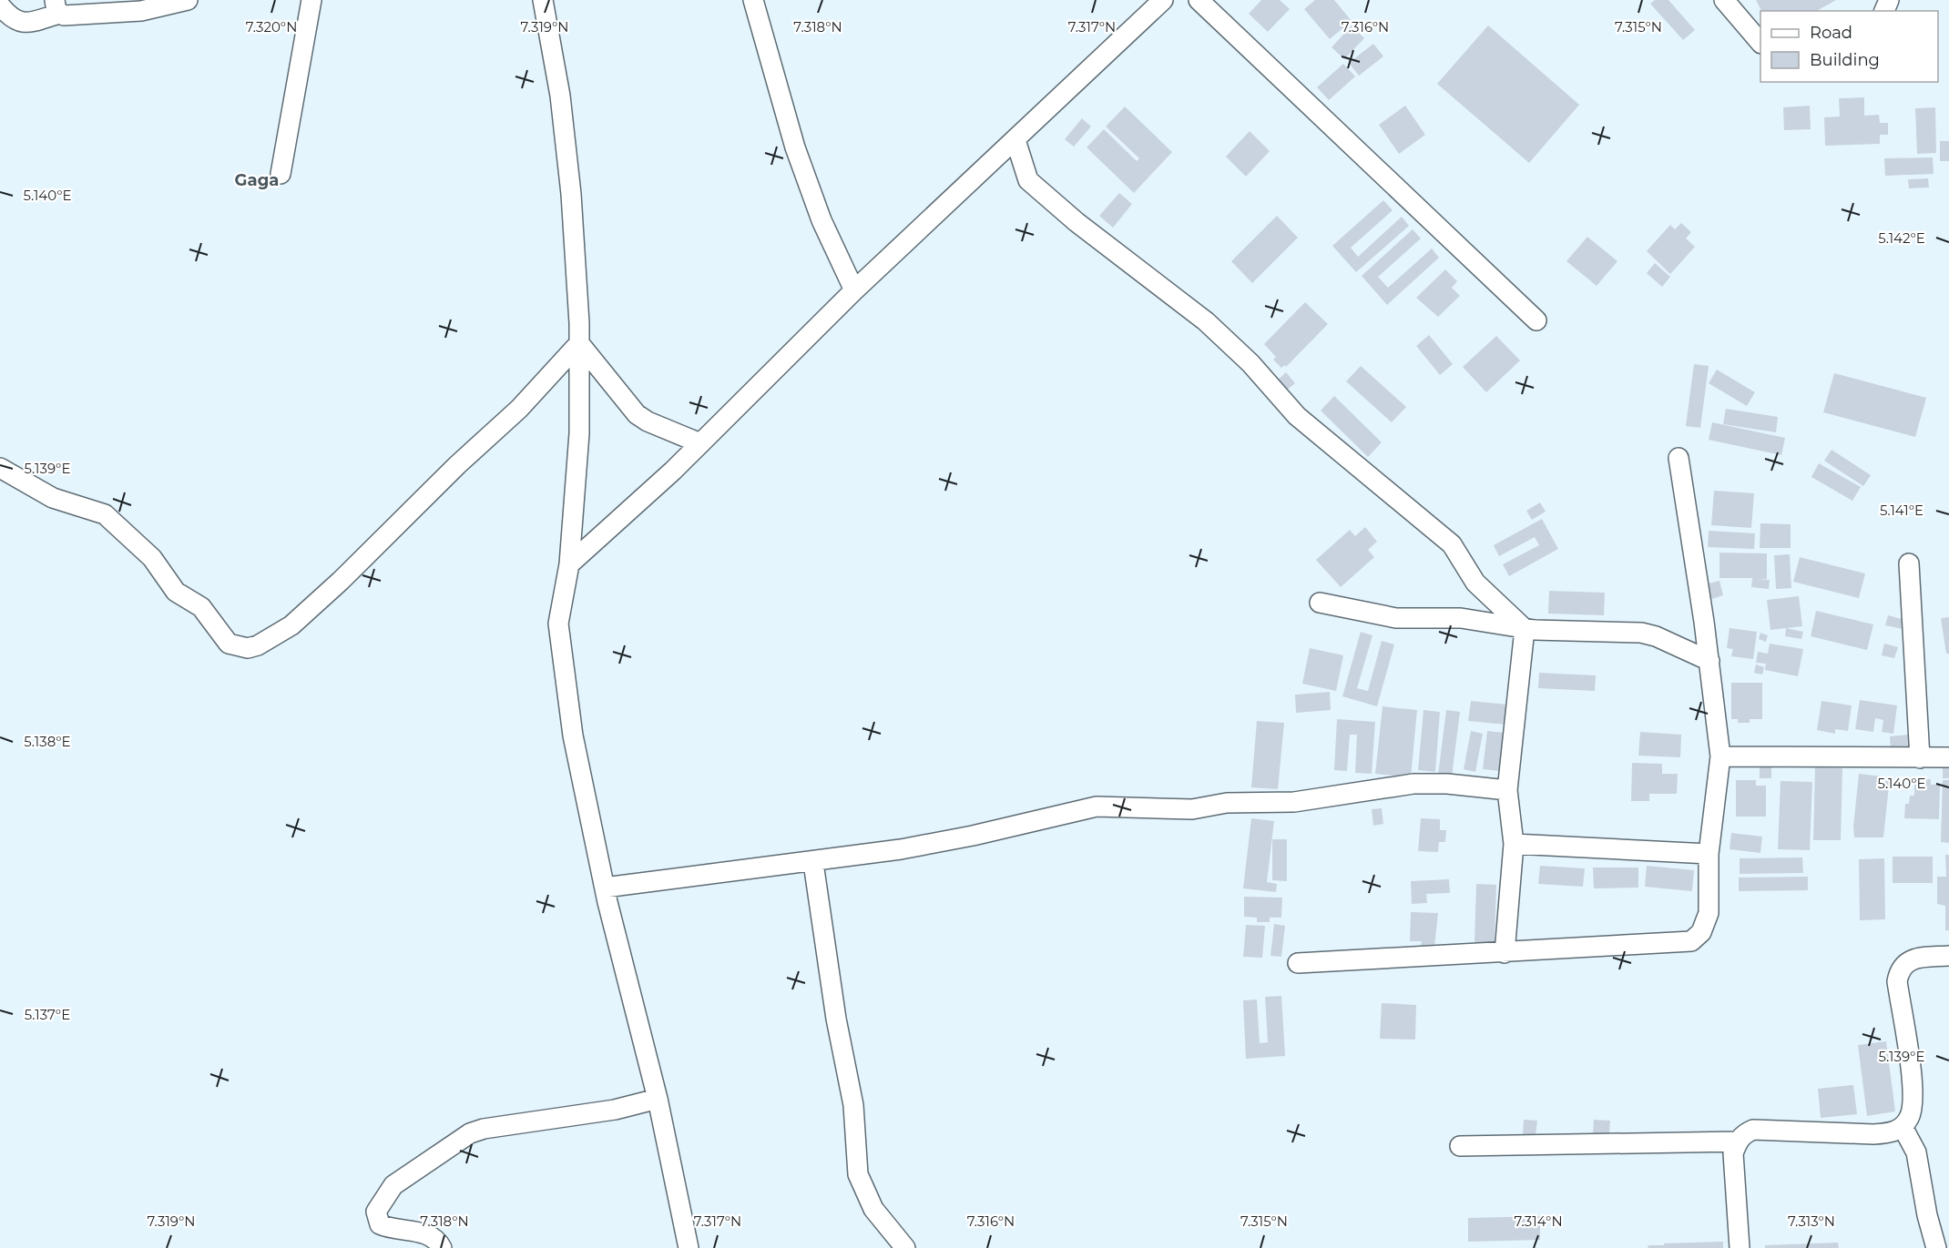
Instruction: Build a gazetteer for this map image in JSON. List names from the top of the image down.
{
  "districts": ["Gaga"],
  "legend": ["Road", "Building"],
  "coordinates": [
    "7.320°N",
    "7.319°N",
    "7.318°N",
    "7.317°N",
    "7.316°N",
    "7.315°N",
    "5.140°E",
    "5.142°E",
    "5.139°E",
    "5.141°E",
    "5.138°E",
    "5.137°E",
    "7.314°N",
    "7.313°N"
  ]
}
